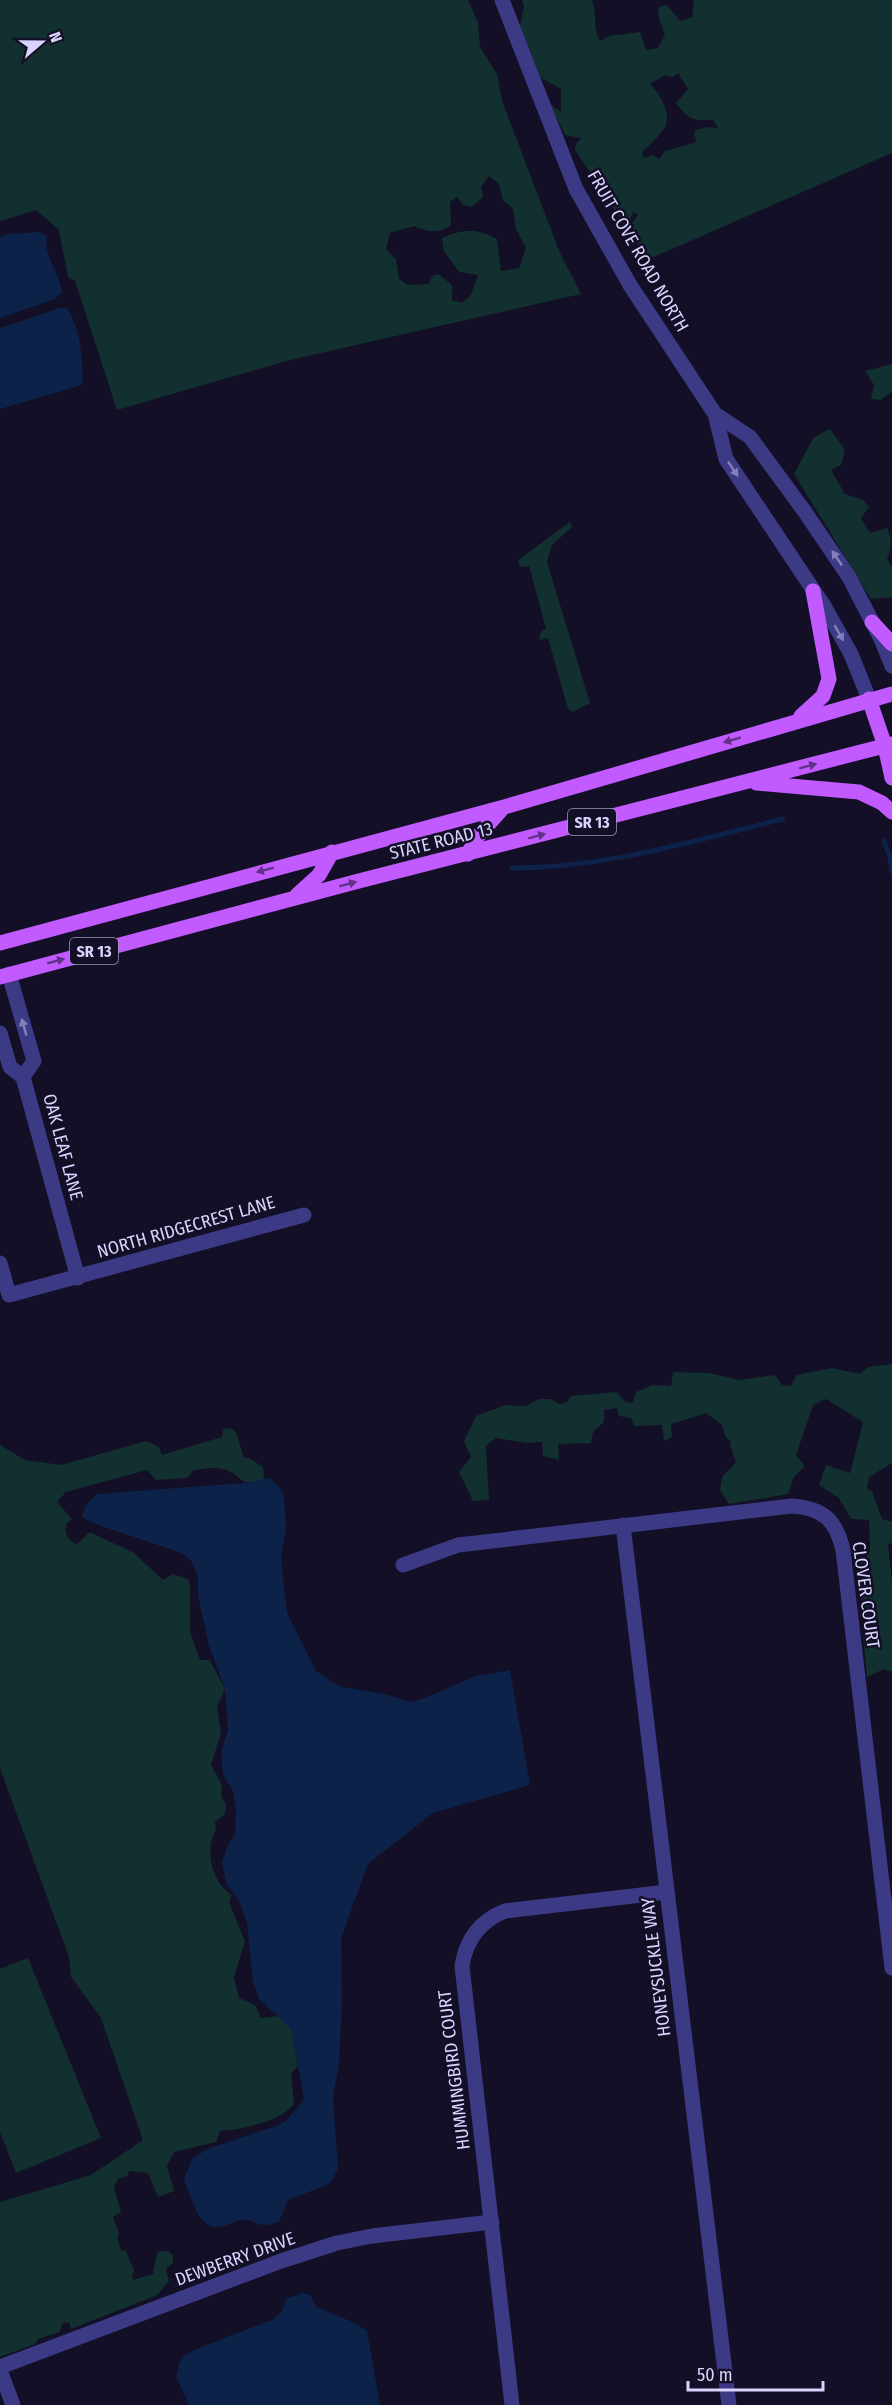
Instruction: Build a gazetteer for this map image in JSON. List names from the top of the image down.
{
  "streets": {
    "main road": ["SR 13", "STATE ROAD 13"],
    "street": [
      "FRUIT COVE ROAD NORTH",
      "OAK LEAF LANE",
      "NORTH RIDGECREST LANE",
      "CLOVER COURT",
      "HONEYSUCKLE WAY",
      "HUMMINGBIRD COURT",
      "DEWBERRY DRIVE"
    ]
  },
  "crossings": [
    ["FRUIT COVE ROAD NORTH", "SR 13"],
    ["FRUIT COVE ROAD NORTH", "STATE ROAD 13"],
    ["SR 13", "STATE ROAD 13"],
    ["OAK LEAF LANE", "NORTH RIDGECREST LANE"],
    ["CLOVER COURT", "HONEYSUCKLE WAY"],
    ["HONEYSUCKLE WAY", "HUMMINGBIRD COURT"],
    ["HUMMINGBIRD COURT", "DEWBERRY DRIVE"]
  ],
  "scale_bar": "50 m",
  "north": "right"
}
